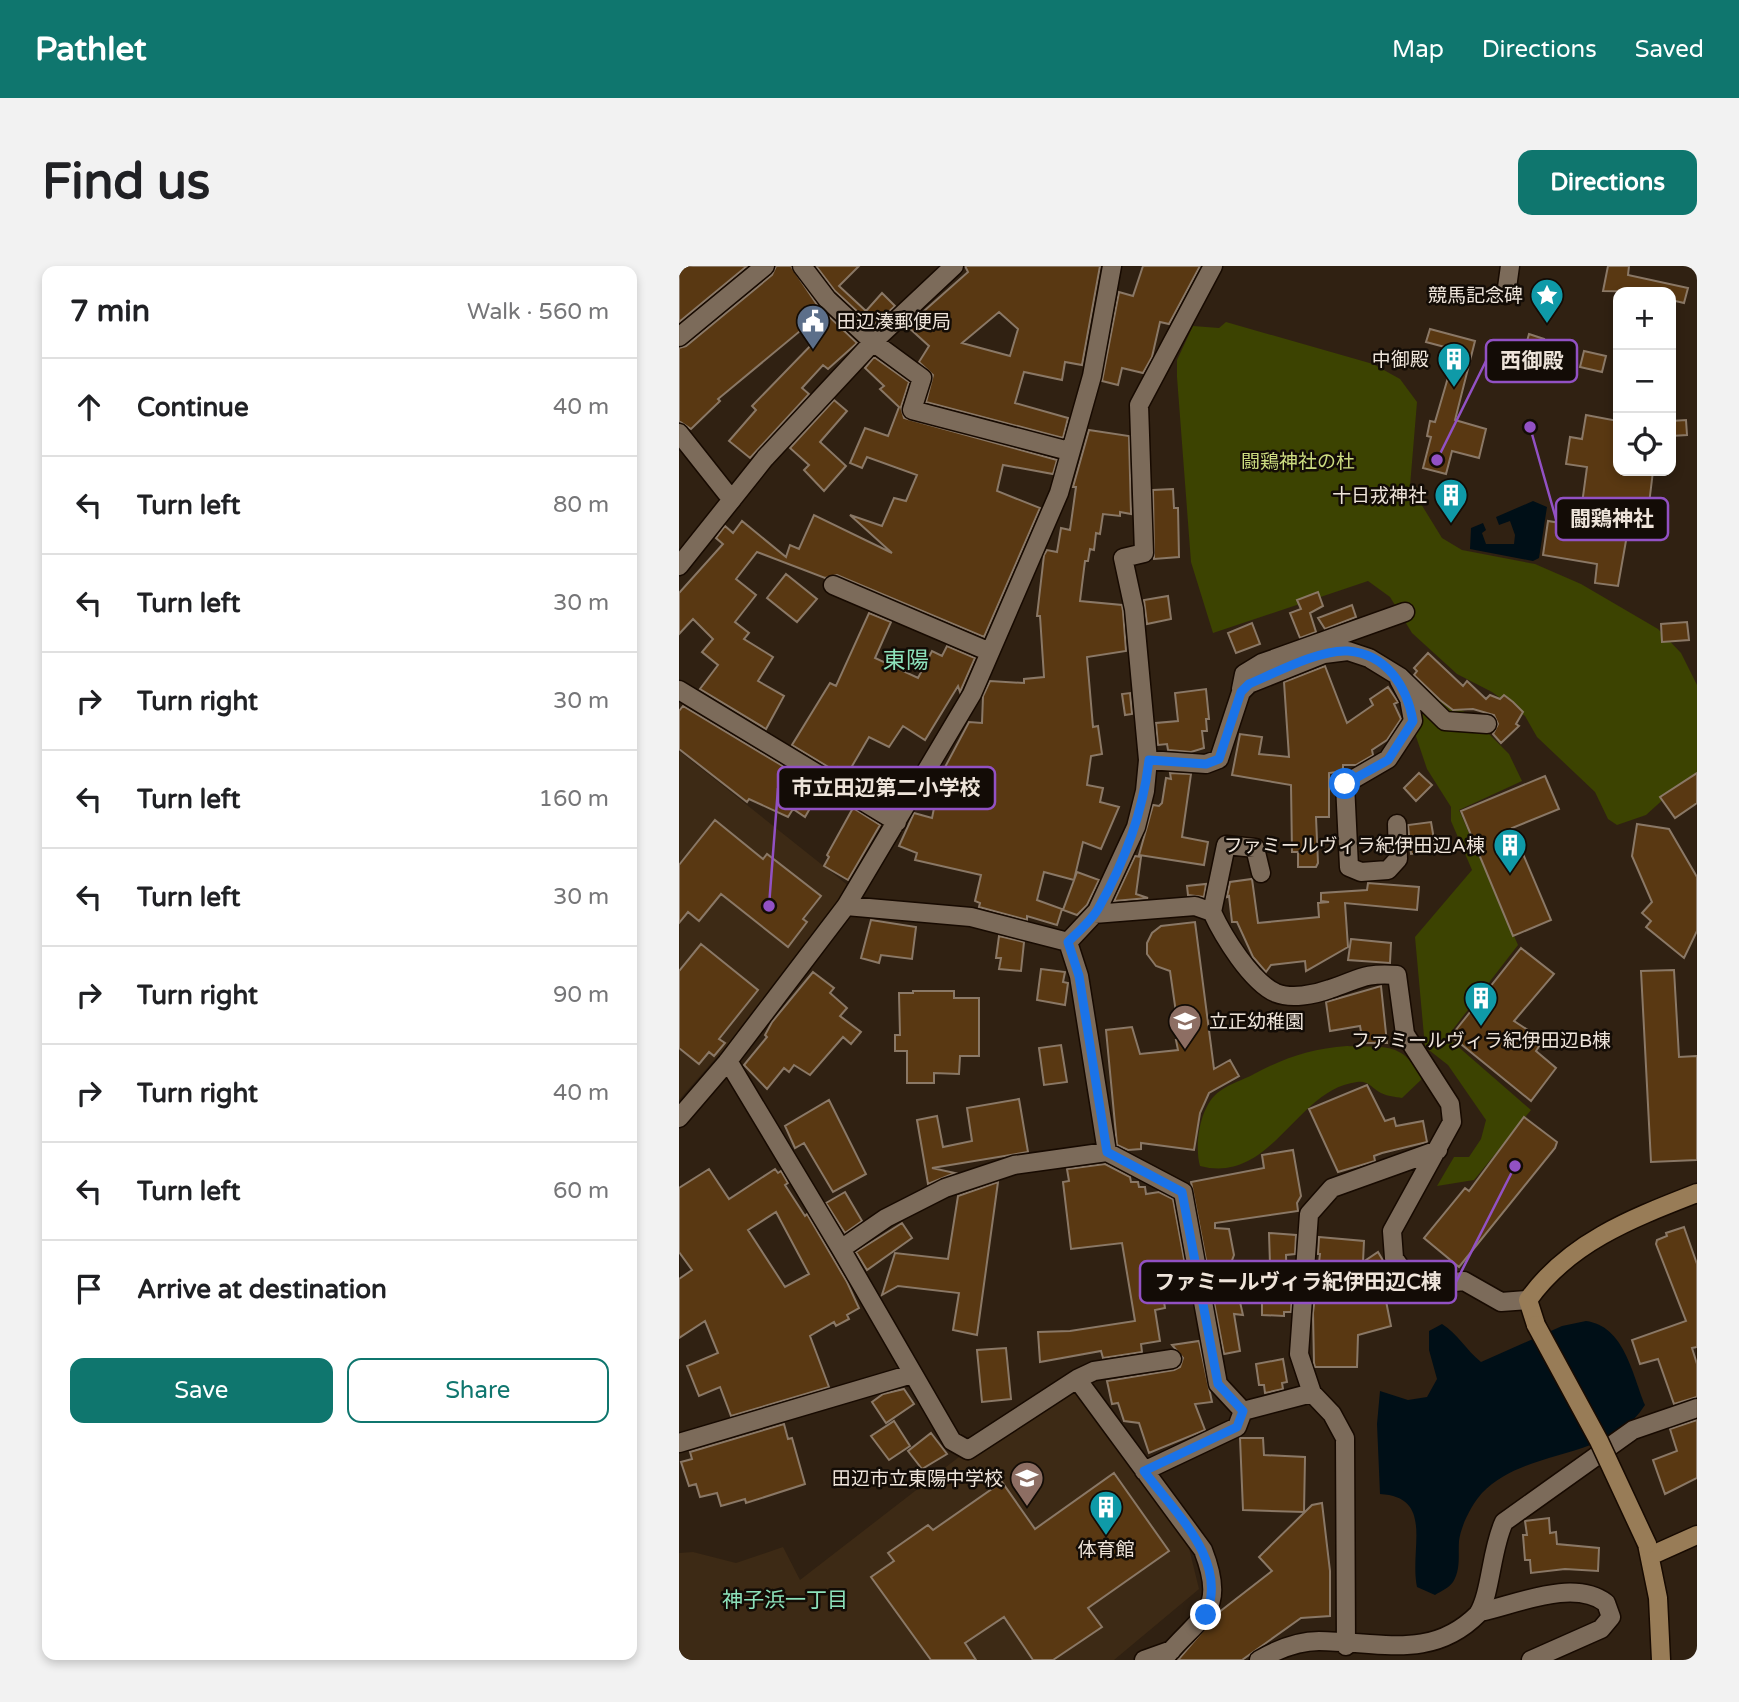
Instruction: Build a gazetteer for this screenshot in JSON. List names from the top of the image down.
{
  "districts": ["東陽", "神子浜一丁目"],
  "parks": ["闘鶏神社の杜"],
  "places": {
    "place": ["競馬記念碑"],
    "public building": ["田辺湊郵便局"],
    "building": [
      "中御殿",
      "十日戎神社",
      "ファミールヴィラ紀伊田辺A棟",
      "ファミールヴィラ紀伊田辺B棟",
      "体育館"
    ],
    "other": [
      "闘鶏神社",
      "西御殿",
      "市立田辺第二小学校",
      "ファミールヴィラ紀伊田辺C棟"
    ],
    "school or university": ["立正幼稚園", "田辺市立東陽中学校"]
  },
  "page": {
    "header": "Pathlet",
    "nav": ["Map", "Directions", "Saved"],
    "buttons": [
      "Directions",
      ["Save", "Share"]
    ],
    "title": "Find us",
    "heading": ["7 min", "Walk · 560 m"],
    "map_buttons": ["+", "−"],
    "list": [
      ["Continue", "40 m"],
      ["Turn left", "80 m"],
      ["Turn left", "30 m"],
      ["Turn right", "30 m"],
      ["Turn left", "160 m"],
      ["Turn left", "30 m"],
      ["Turn right", "90 m"],
      ["Turn right", "40 m"],
      ["Turn left", "60 m"],
      "Arrive at destination"
    ]
  }
}
